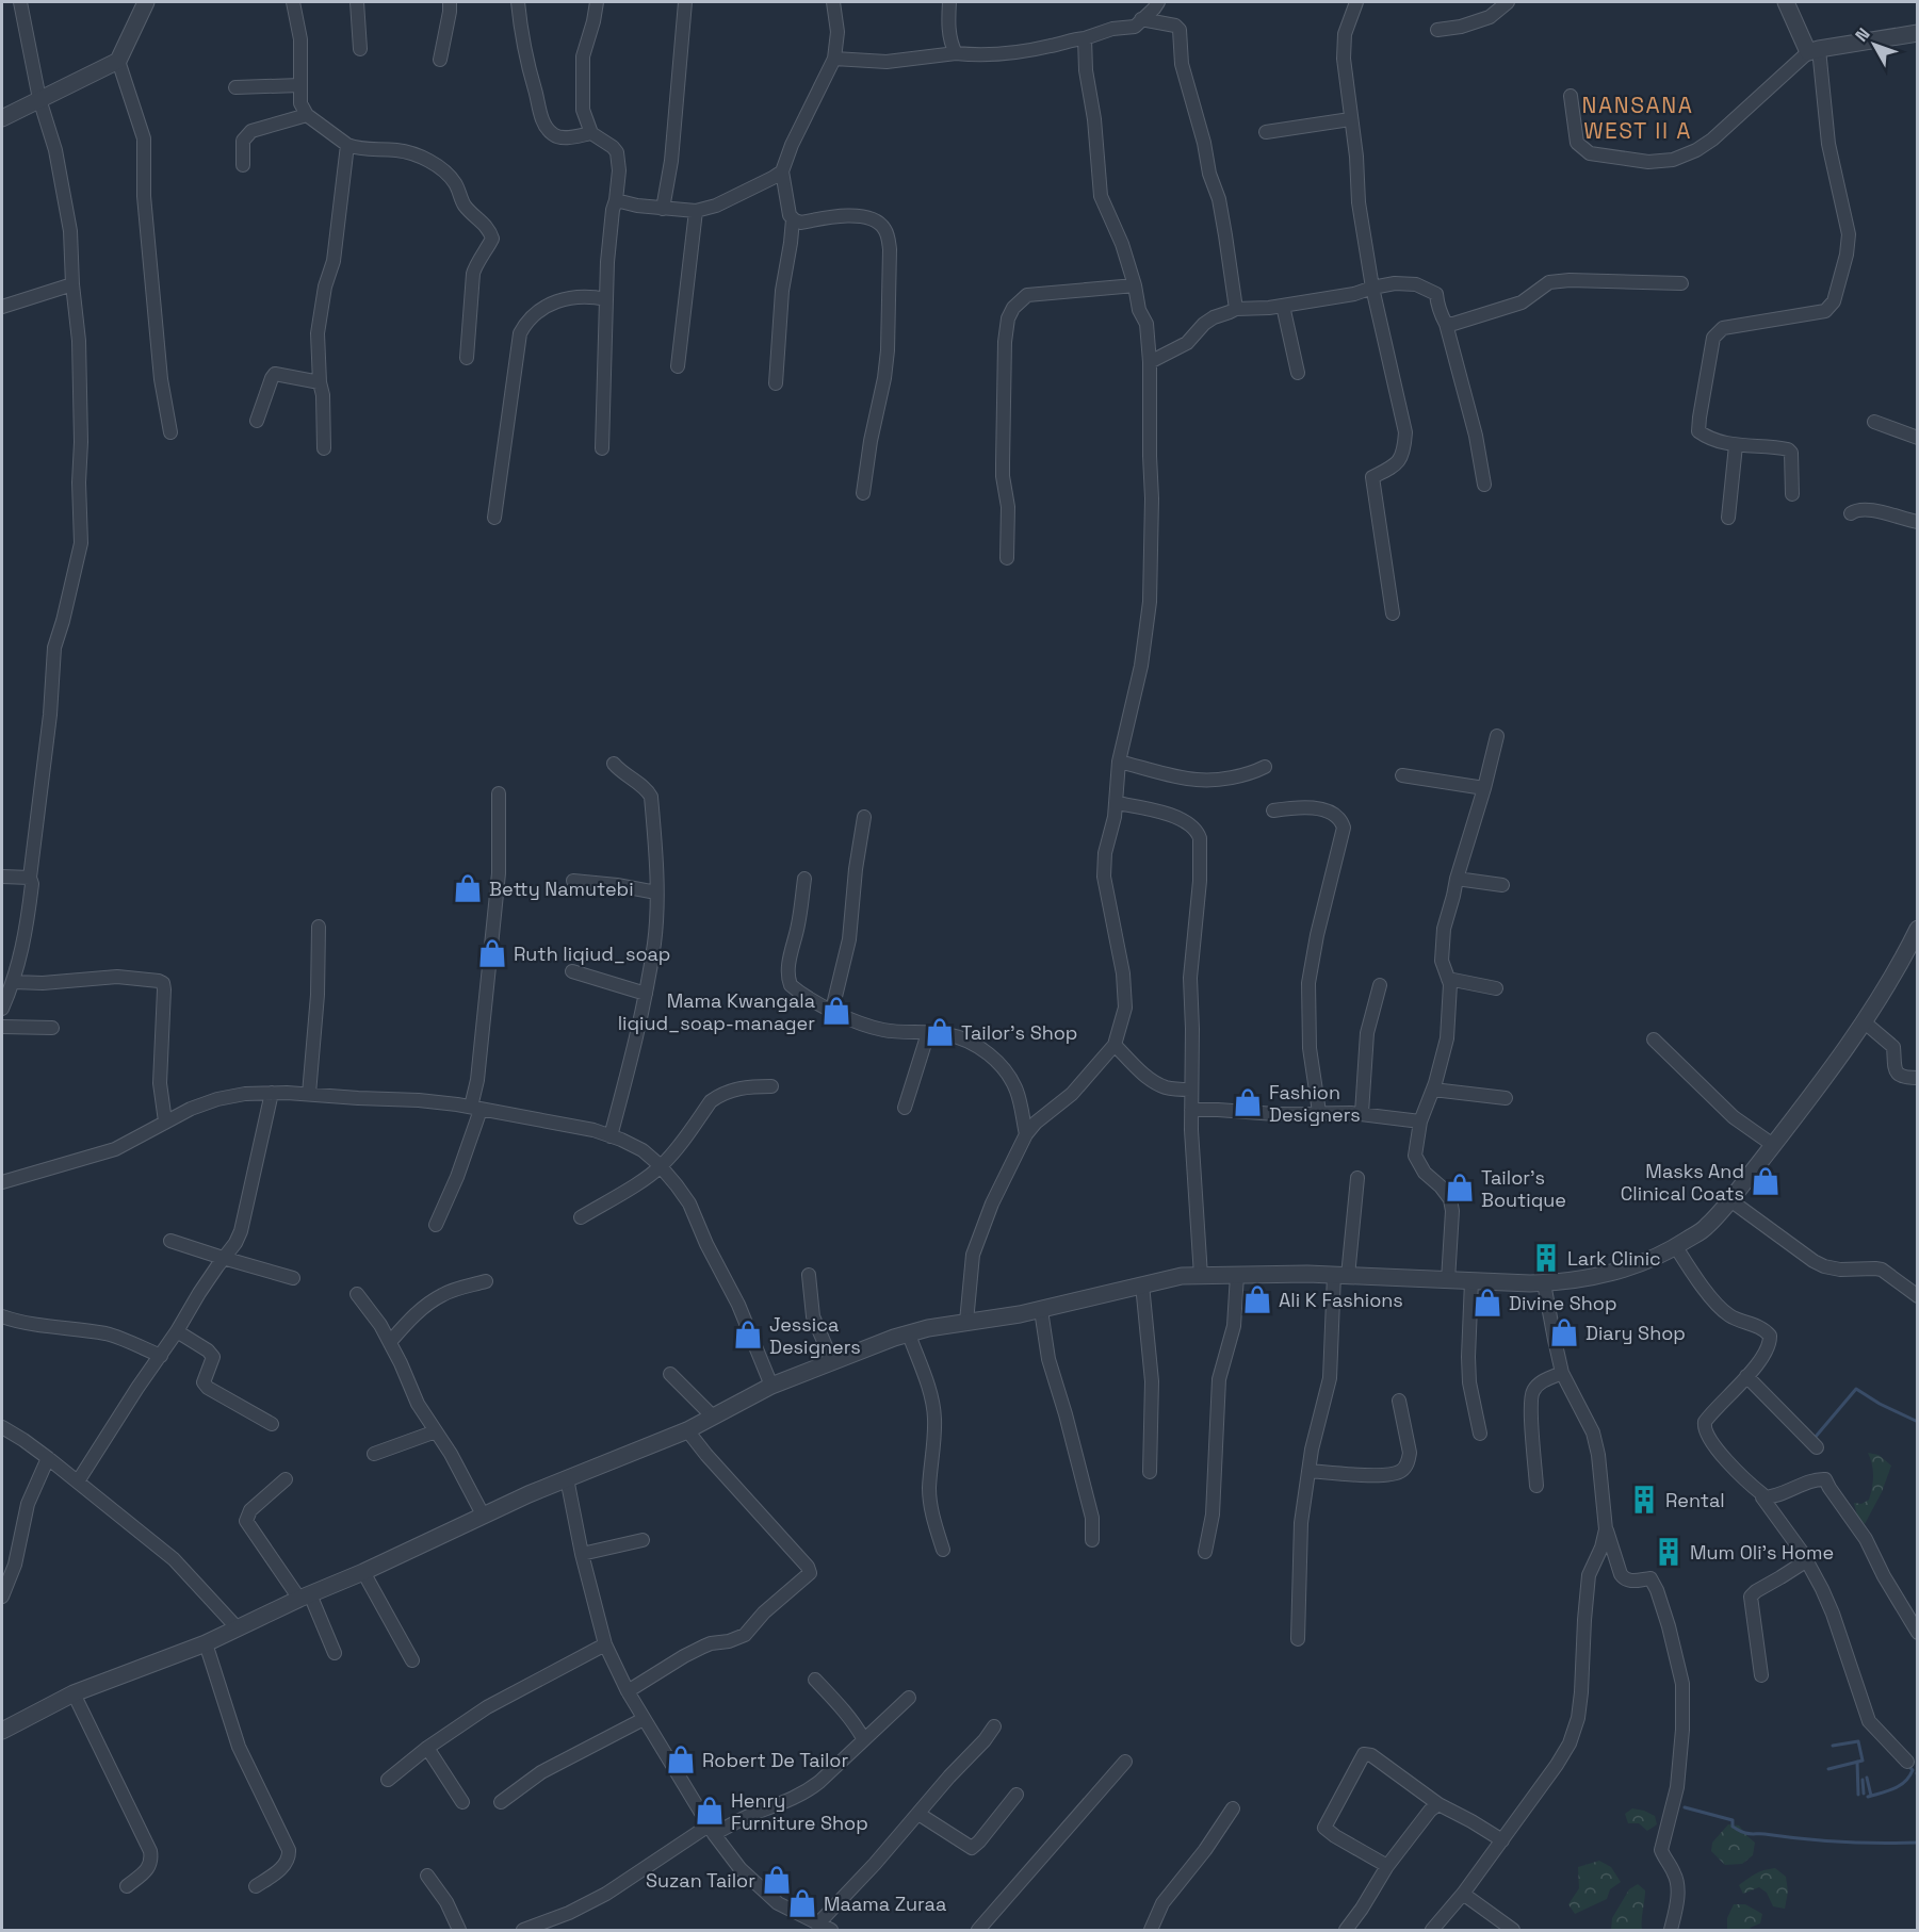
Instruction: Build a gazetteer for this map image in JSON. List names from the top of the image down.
{
  "districts": ["NANSANA WEST II A"],
  "places": {
    "shop": [
      "Betty Namutebi",
      "Ruth liqiud_soap",
      "Mama Kwangala liqiud_soap-manager",
      "Tailor's Shop",
      "Fashion Designers",
      "Masks And Clinical Coats",
      "Tailor's Boutique",
      "Ali K Fashions",
      "Divine Shop",
      "Diary Shop",
      "Jessica Designers",
      "Robert De Tailor",
      "Henry Furniture Shop",
      "Suzan Tailor",
      "Maama Zuraa"
    ],
    "building": ["Lark Clinic", "Rental", "Mum Oli's Home"]
  },
  "north": "top left"
}
